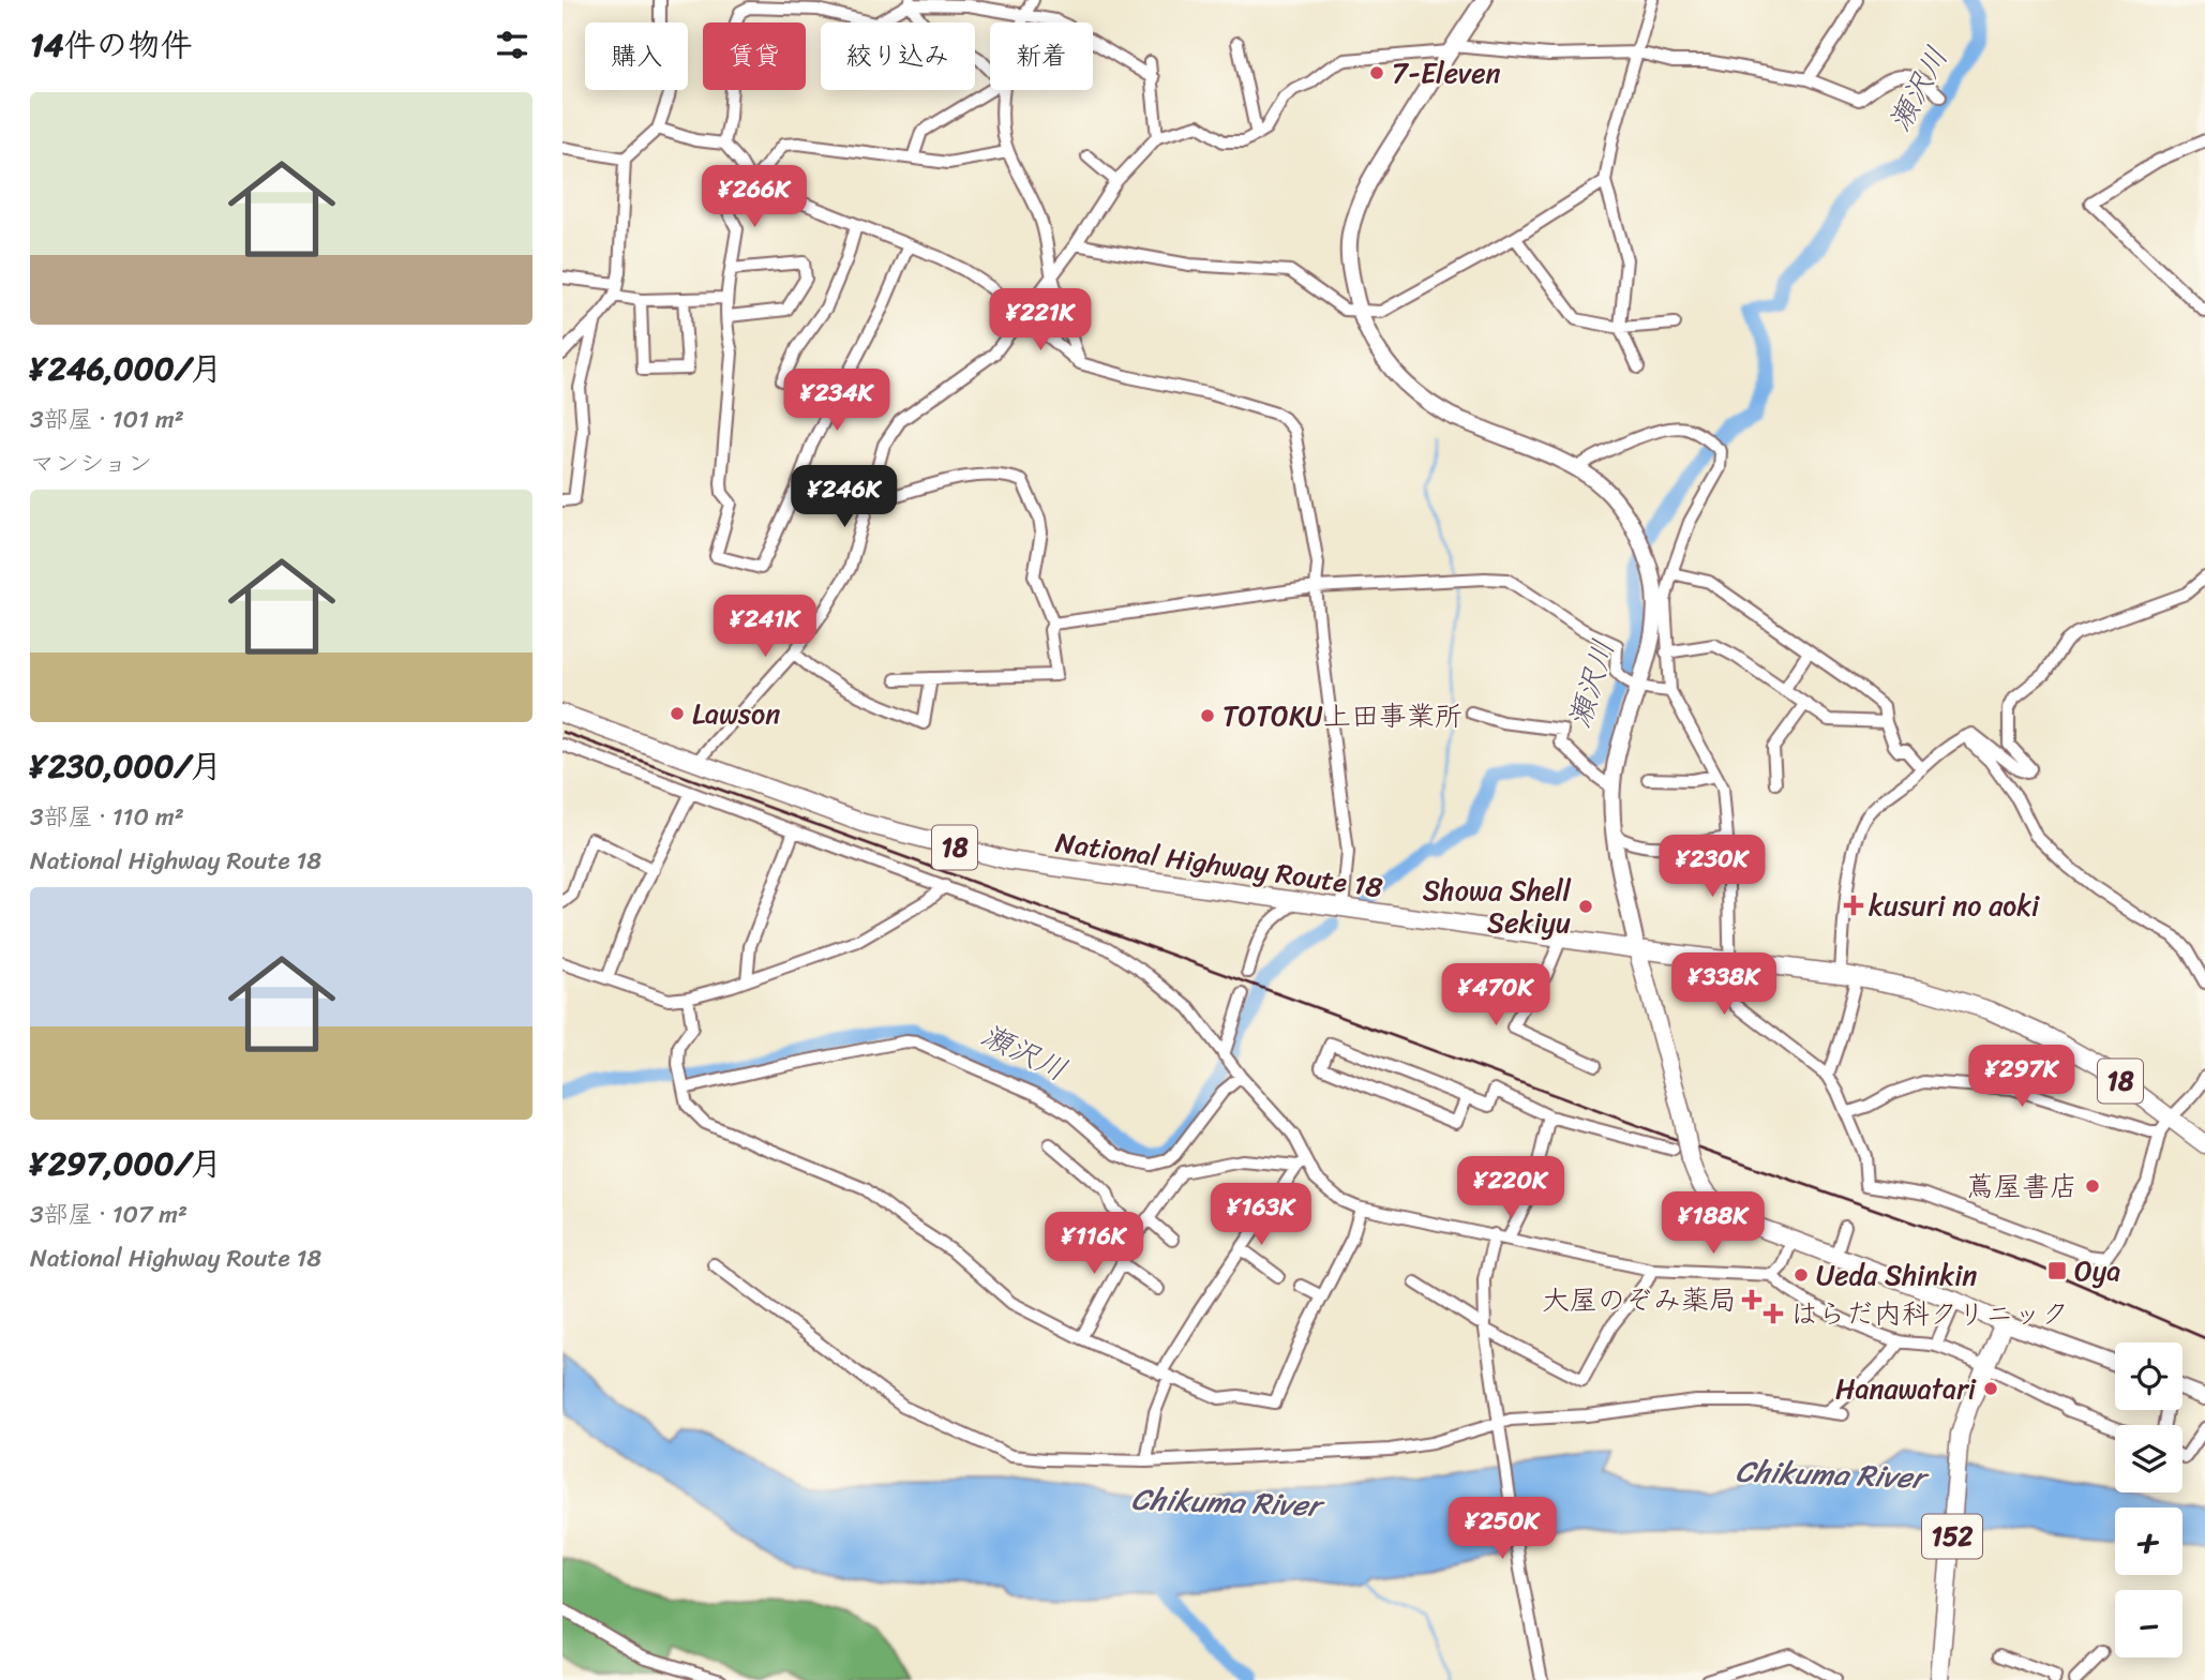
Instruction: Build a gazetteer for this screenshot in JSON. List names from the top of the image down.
{
  "streets": {
    "highway": ["18", "National Highway Route 18", "152"]
  },
  "water": ["瀬沢川", "Chikuma River"],
  "places": {
    "other": [
      "7-Eleven",
      "Lawson",
      "TOTOKU上田事業所",
      "Showa Shell Sekiyu",
      "蔦屋書店",
      "Ueda Shinkin",
      "Hanawatari"
    ],
    "health": ["kusuri no aoki", "大屋のぞみ薬局", "はらだ内科クリニック"],
    "transit": ["Oya"]
  },
  "page": {
    "heading": "14件の物件",
    "chip": [
      "購入",
      "賃貸",
      "絞り込み",
      "新着"
    ],
    "list": [
      {
        "name": "¥246,000/月",
        "note": "3部屋 · 101 m² · マンション"
      },
      {
        "name": "¥230,000/月",
        "note": "3部屋 · 110 m² · National Highway Route 18"
      },
      {
        "name": "¥297,000/月",
        "note": "3部屋 · 107 m² · National Highway Route 18"
      }
    ],
    "price": [
      "¥266K",
      "¥221K",
      "¥234K",
      "¥246K",
      "¥241K",
      "¥230K",
      "¥338K",
      "¥470K",
      "¥297K",
      "¥220K",
      "¥163K",
      "¥188K",
      "¥116K",
      "¥250K"
    ],
    "map_buttons": ["+", "−"]
  }
}
